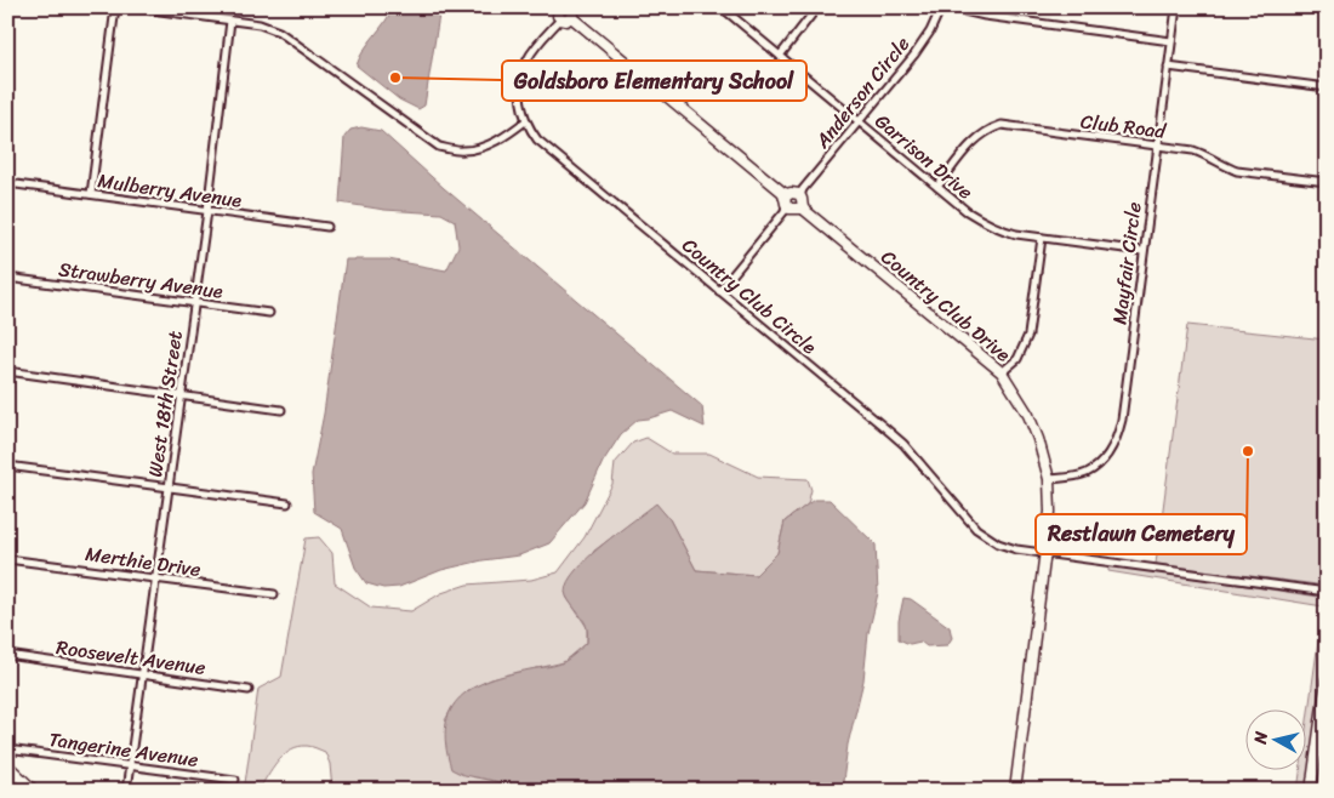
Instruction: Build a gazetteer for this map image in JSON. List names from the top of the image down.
{
  "streets": {
    "street": [
      "Anderson Circle",
      "Club Road",
      "Garrison Drive",
      "Mulberry Avenue",
      "Mayfair Circle",
      "Strawberry Avenue",
      "Country Club Circle",
      "Country Club Drive",
      "West 18th Street",
      "Merthie Drive",
      "Roosevelt Avenue",
      "Tangerine Avenue"
    ]
  },
  "crossings": [
    ["Anderson Circle", "Garrison Drive"],
    ["Anderson Circle", "Country Club Circle"],
    ["Anderson Circle", "Country Club Drive"],
    ["Club Road", "Garrison Drive"],
    ["Club Road", "Mayfair Circle"],
    ["Garrison Drive", "Mayfair Circle"],
    ["Mulberry Avenue", "West 18th Street"],
    ["Mayfair Circle", "Country Club Drive"],
    ["Strawberry Avenue", "West 18th Street"],
    ["Country Club Circle", "Country Club Drive"],
    ["West 18th Street", "Merthie Drive"],
    ["West 18th Street", "Roosevelt Avenue"],
    ["West 18th Street", "Tangerine Avenue"]
  ],
  "places": ["Goldsboro Elementary School", "Restlawn Cemetery"],
  "north": "left"
}
